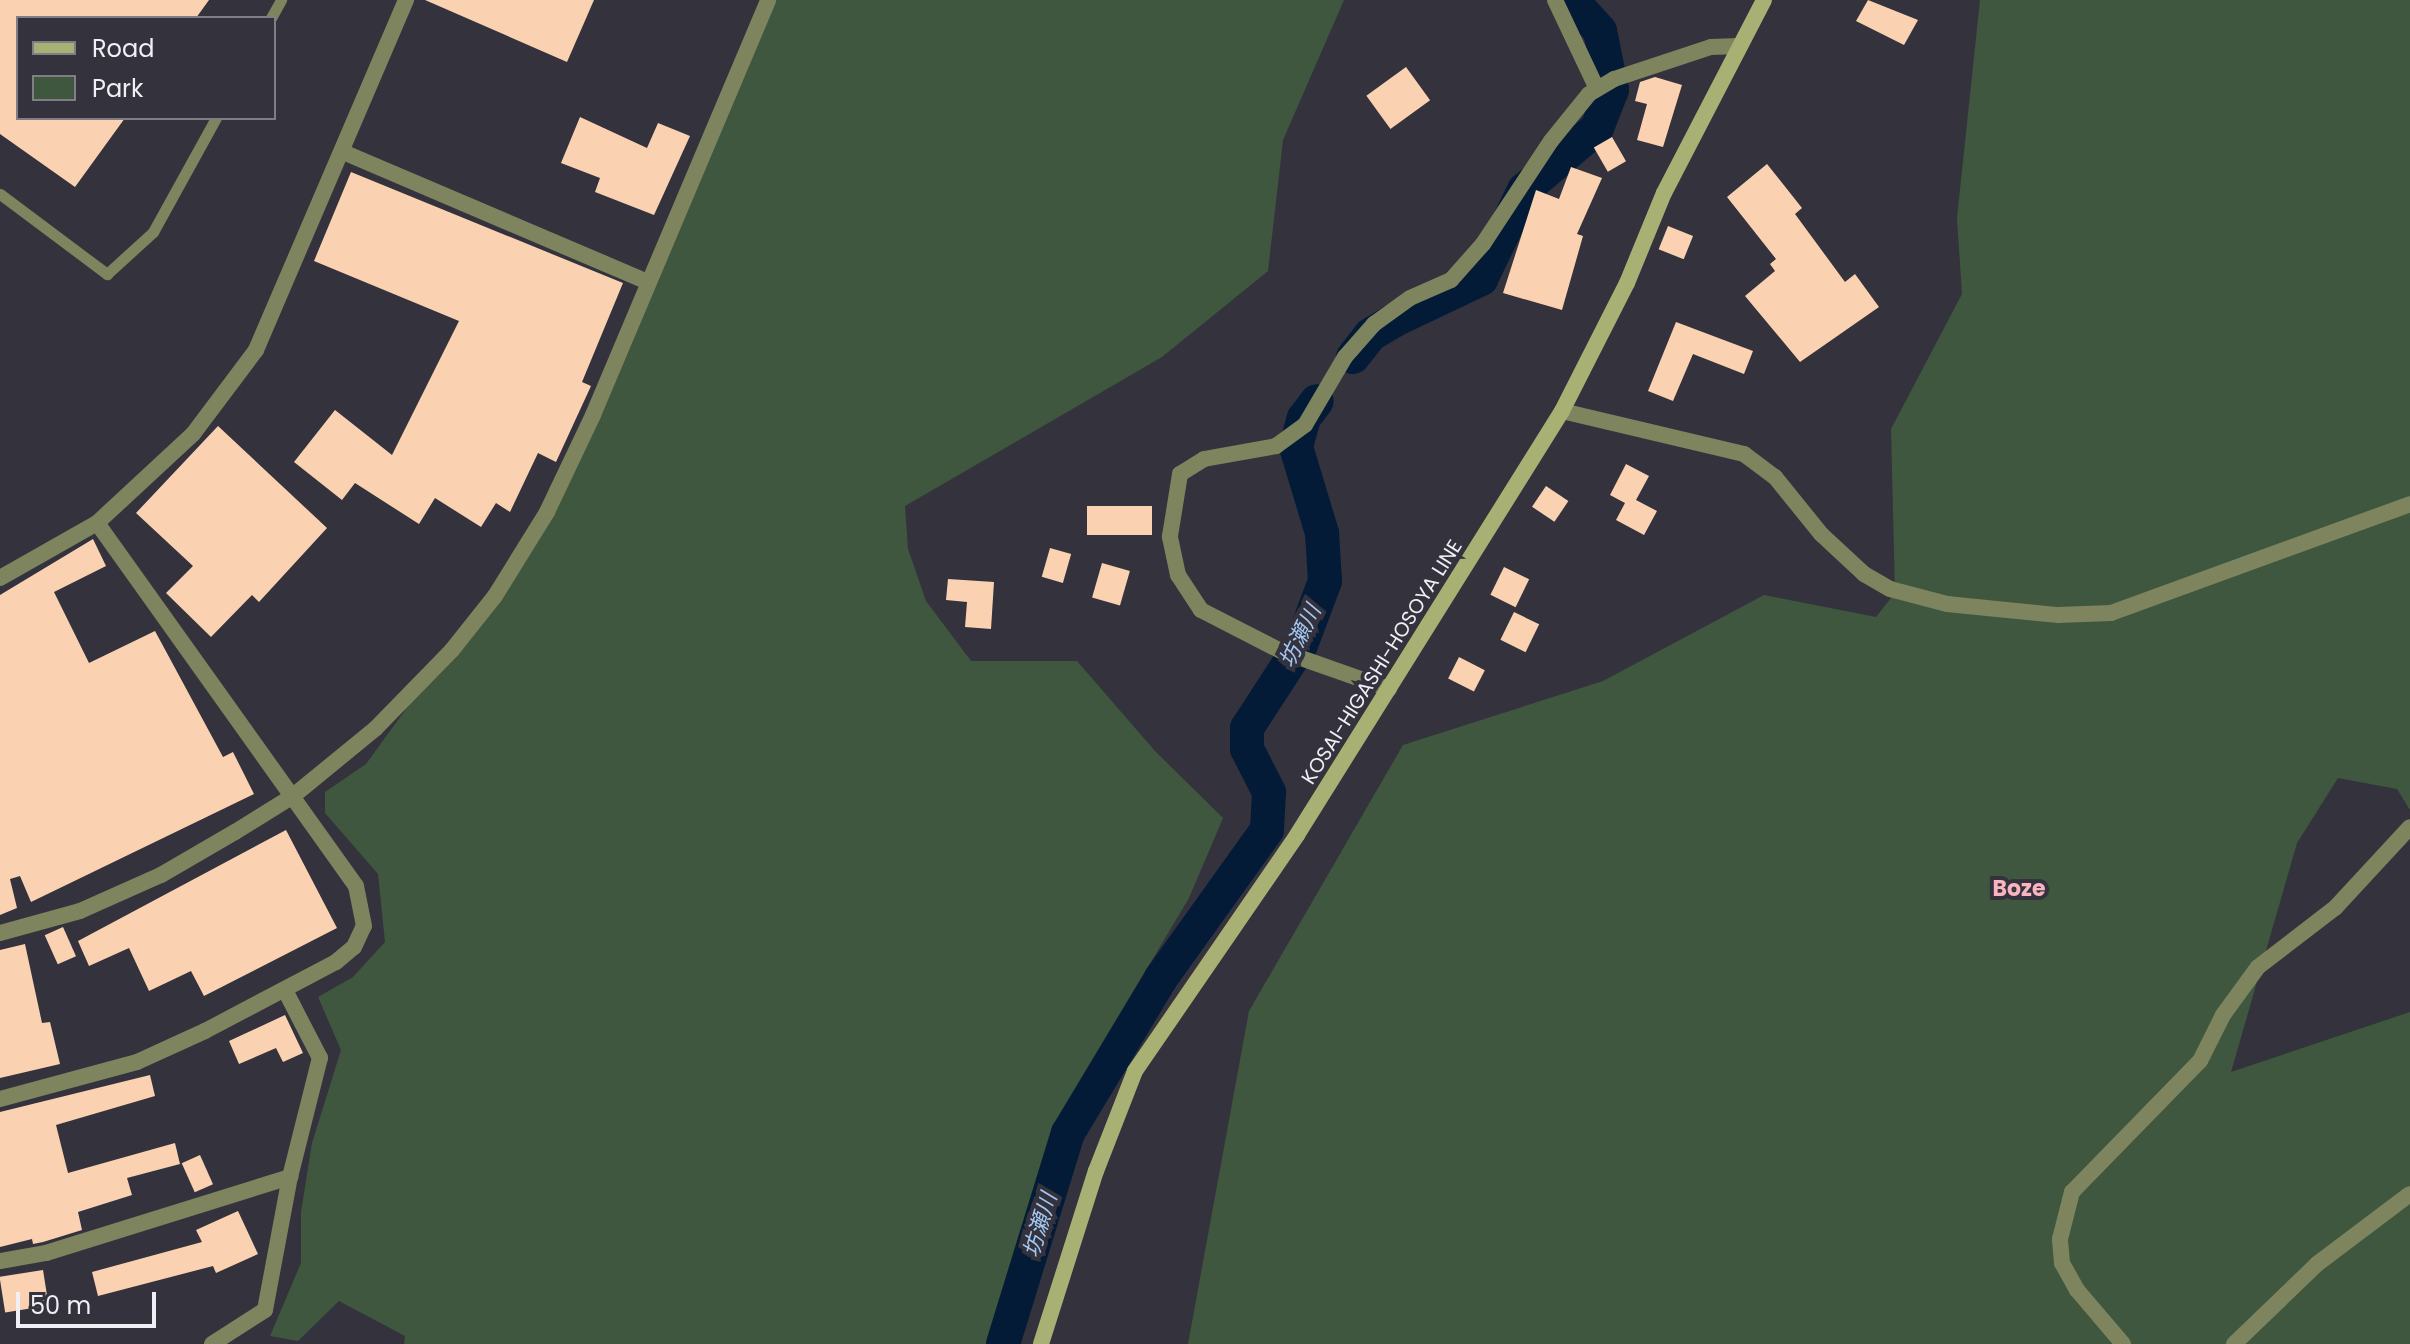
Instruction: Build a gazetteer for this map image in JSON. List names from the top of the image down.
{
  "streets": {
    "main road": ["KOSAI-HIGASHI-HOSOYA LINE"]
  },
  "districts": ["Boze"],
  "water": ["坊瀬川"],
  "legend": ["Road", "Park"],
  "scale_bar": "50 m"
}
